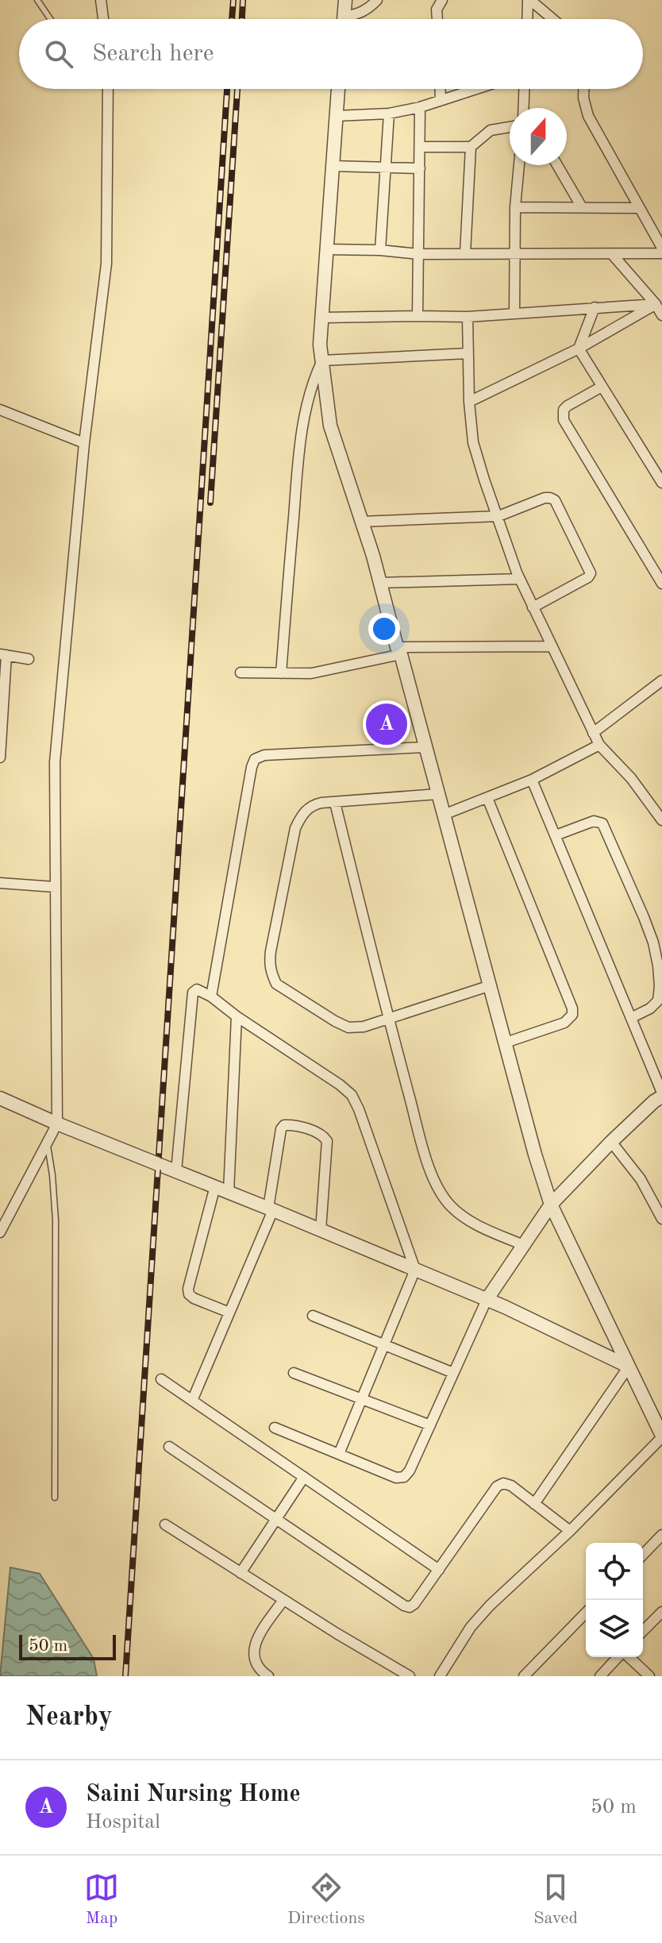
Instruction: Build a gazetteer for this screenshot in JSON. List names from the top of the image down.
{
  "scale_bar": "50 m",
  "north": "top",
  "page": {
    "search": "Search here",
    "pins": "A",
    "scale": "50 m",
    "heading": "Nearby",
    "list": [
      {
        "mark": "A",
        "name": "Saini Nursing Home",
        "note": "Hospital",
        "value": "50 m"
      }
    ],
    "nav": ["Map", "Directions", "Saved"]
  }
}
